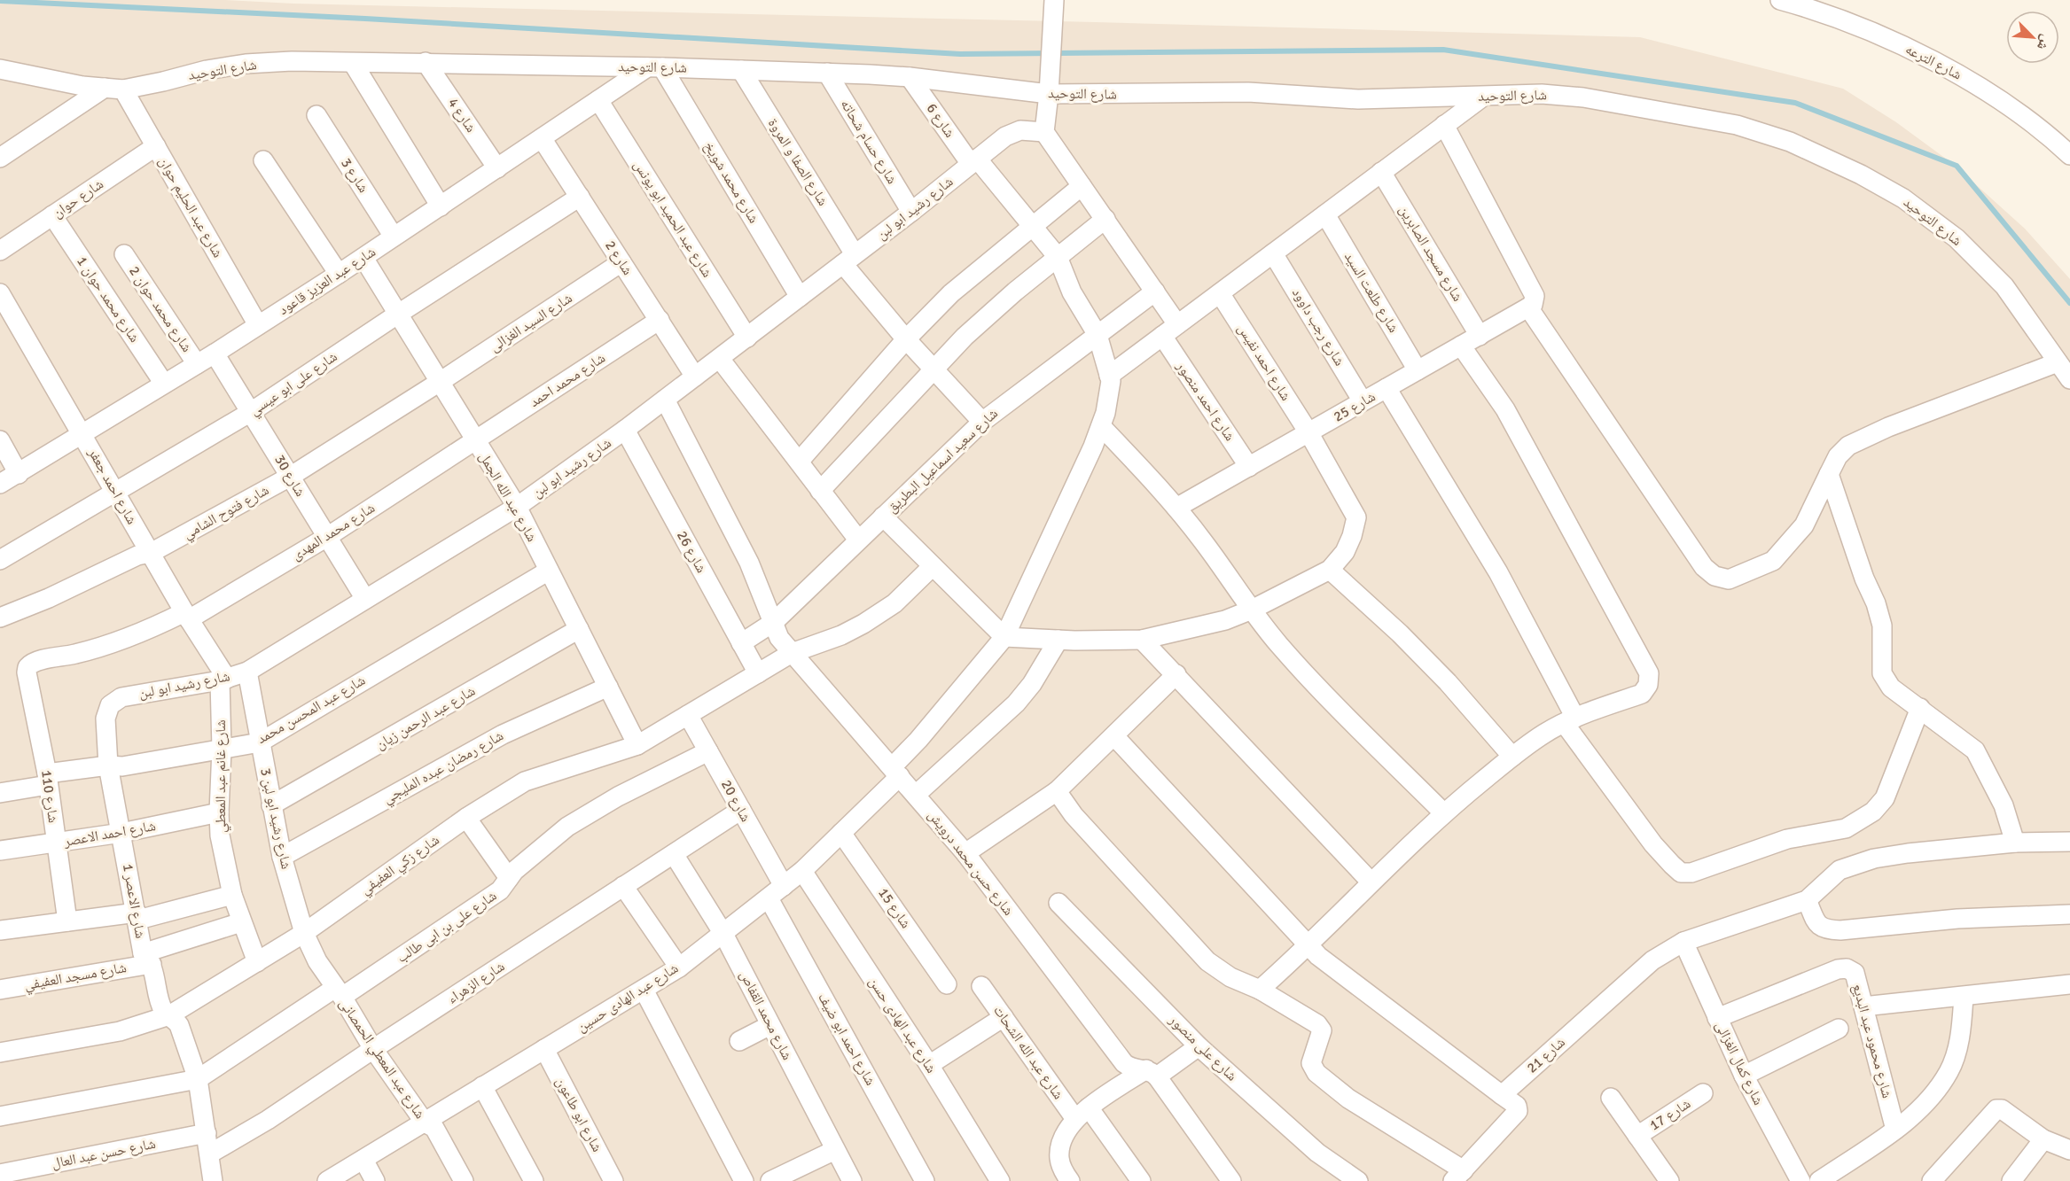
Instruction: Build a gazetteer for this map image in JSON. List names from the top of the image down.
{
  "streets": {
    "street": [
      "شارع الترعه",
      "شارع التوحيد",
      "شارع 4",
      "شارع 6",
      "شارع حسام شحاته",
      "شارع الصفا و المروة",
      "شارع 3",
      "شارع محمد شويخ",
      "شارع حوان",
      "شارع عبد الحليم حوان",
      "شارع رشيد ابو لبن",
      "شارع عبد الحميد ابو يونس",
      "شارع مسجد الصابرين",
      "شارع 2",
      "شارع عبد العزيز قاعود",
      "شارع طلعت السيد",
      "شارع محمد حوان 1",
      "شارع محمد حوان 2",
      "شارع السيد الغزالى",
      "شارع رجب داوود",
      "شارع احمد نفيس",
      "شارع محمد احمد",
      "شارع على ابو عيسي",
      "شارع احمد منصور",
      "شارع 25",
      "شارع سعيد اسماعيل البطريق",
      "شارع 30",
      "شارع احمد جعفر",
      "شارع عبد الله الجمل",
      "شارع فتوح الشامي",
      "شارع محمد المهدى",
      "شارع 26",
      "شارع عبد المحسن محمد",
      "شارع عبد الرحمن زيان",
      "شارع رمضان عبده المليجي",
      "شارع غانم عبد المعطي",
      "شارع 110",
      "شارع 20",
      "شارع رشيد ابو لبن 3",
      "شارع احمد الاعصر",
      "شارع حسن محمد درويش",
      "شارع زكي العفيفي",
      "شارع الاعصر 1",
      "شارع 15",
      "شارع على بن ابى طالب",
      "شارع مسجد العفيفي",
      "شارع الزهراء",
      "شارع عبد الهادى حسين",
      "شارع محمد القفاص",
      "شارع عبد الهادى حسن",
      "شارع احمد ابو ضيف",
      "شارع محمود عبد البديع",
      "شارع على منصور",
      "شارع عبد الله الشحات",
      "شارع 21",
      "شارع عبد المعطي الحمصانى",
      "شارع كمال الغزالى",
      "شارع ابو طاعون",
      "شارع 17",
      "شارع حسن عبد العال"
    ]
  },
  "crossings": [
    ["شارع التوحيد", "شارع 4"],
    ["شارع التوحيد", "شارع 6"],
    ["شارع التوحيد", "شارع حسام شحاته"],
    ["شارع التوحيد", "شارع الصفا و المروة"],
    ["شارع التوحيد", "شارع محمد شويخ"],
    ["شارع التوحيد", "شارع عبد الحليم حوان"],
    ["شارع التوحيد", "شارع عبد العزيز قاعود"],
    ["شارع 4", "شارع عبد العزيز قاعود"],
    ["شارع 6", "شارع رشيد ابو لبن"],
    ["شارع 6", "شارع سعيد اسماعيل البطريق"],
    ["شارع 6", "شارع عبد الهادى حسين"],
    ["شارع حسام شحاته", "شارع رشيد ابو لبن"],
    ["شارع الصفا و المروة", "شارع رشيد ابو لبن"],
    ["شارع الصفا و المروة", "شارع سعيد اسماعيل البطريق"],
    ["شارع 3", "شارع عبد العزيز قاعود"],
    ["شارع محمد شويخ", "شارع رشيد ابو لبن"],
    ["شارع محمد شويخ", "شارع عبد العزيز قاعود"],
    ["شارع حوان", "شارع عبد الحليم حوان"],
    ["شارع حوان", "شارع محمد حوان 1"],
    ["شارع عبد الحليم حوان", "شارع عبد العزيز قاعود"],
    ["شارع رشيد ابو لبن", "شارع عبد الحميد ابو يونس"],
    ["شارع رشيد ابو لبن", "شارع 2"],
    ["شارع رشيد ابو لبن", "شارع 30"],
    ["شارع رشيد ابو لبن", "شارع احمد جعفر"],
    ["شارع رشيد ابو لبن", "شارع عبد الله الجمل"],
    ["شارع رشيد ابو لبن", "شارع 26"],
    ["شارع رشيد ابو لبن", "شارع عبد المحسن محمد"],
    ["شارع رشيد ابو لبن", "شارع غانم عبد المعطي"],
    ["شارع رشيد ابو لبن", "شارع رشيد ابو لبن 3"],
    ["شارع رشيد ابو لبن", "شارع حسن محمد درويش"],
    ["شارع رشيد ابو لبن", "شارع الاعصر 1"],
    ["شارع عبد الحميد ابو يونس", "شارع عبد العزيز قاعود"],
    ["شارع مسجد الصابرين", "شارع 25"],
    ["شارع 2", "شارع عبد العزيز قاعود"],
    ["شارع 2", "شارع السيد الغزالى"],
    ["شارع 2", "شارع محمد احمد"],
    ["شارع 2", "شارع على ابو عيسي"],
    ["شارع عبد العزيز قاعود", "شارع محمد حوان 1"],
    ["شارع عبد العزيز قاعود", "شارع محمد حوان 2"],
    ["شارع عبد العزيز قاعود", "شارع 30"],
    ["شارع عبد العزيز قاعود", "شارع احمد جعفر"],
    ["شارع عبد العزيز قاعود", "شارع عبد الله الجمل"],
    ["شارع طلعت السيد", "شارع 25"],
    ["شارع السيد الغزالى", "شارع عبد الله الجمل"],
    ["شارع السيد الغزالى", "شارع فتوح الشامي"],
    ["شارع رجب داوود", "شارع 25"],
    ["شارع احمد نفيس", "شارع 25"],
    ["شارع محمد احمد", "شارع عبد الله الجمل"],
    ["شارع محمد احمد", "شارع محمد المهدى"],
    ["شارع على ابو عيسي", "شارع 30"],
    ["شارع على ابو عيسي", "شارع احمد جعفر"],
    ["شارع على ابو عيسي", "شارع عبد الله الجمل"],
    ["شارع احمد منصور", "شارع 25"],
    ["شارع سعيد اسماعيل البطريق", "شارع 26"],
    ["شارع سعيد اسماعيل البطريق", "شارع حسن محمد درويش"],
    ["شارع 30", "شارع فتوح الشامي"],
    ["شارع 30", "شارع محمد المهدى"],
    ["شارع احمد جعفر", "شارع فتوح الشامي"],
    ["شارع احمد جعفر", "شارع محمد المهدى"],
    ["شارع احمد جعفر", "شارع غانم عبد المعطي"],
    ["شارع عبد الله الجمل", "شارع فتوح الشامي"],
    ["شارع عبد الله الجمل", "شارع محمد المهدى"],
    ["شارع عبد الله الجمل", "شارع عبد المحسن محمد"],
    ["شارع عبد الله الجمل", "شارع عبد الرحمن زيان"],
    ["شارع عبد الله الجمل", "شارع رمضان عبده المليجي"],
    ["شارع عبد الله الجمل", "شارع زكي العفيفي"],
    ["شارع محمد المهدى", "شارع 110"],
    ["شارع 26", "شارع زكي العفيفي"],
    ["شارع عبد المحسن محمد", "شارع غانم عبد المعطي"],
    ["شارع عبد المحسن محمد", "شارع 110"],
    ["شارع عبد المحسن محمد", "شارع رشيد ابو لبن 3"],
    ["شارع عبد المحسن محمد", "شارع الاعصر 1"],
    ["شارع عبد الرحمن زيان", "شارع رشيد ابو لبن 3"],
    ["شارع رمضان عبده المليجي", "شارع رشيد ابو لبن 3"],
    ["شارع غانم عبد المعطي", "شارع احمد الاعصر"],
    ["شارع غانم عبد المعطي", "شارع زكي العفيفي"],
    ["شارع غانم عبد المعطي", "شارع مسجد العفيفي"],
    ["شارع 110", "شارع احمد الاعصر"],
    ["شارع 20", "شارع زكي العفيفي"],
    ["شارع 20", "شارع على بن ابى طالب"],
    ["شارع 20", "شارع الزهراء"],
    ["شارع 20", "شارع عبد الهادى حسين"],
    ["شارع رشيد ابو لبن 3", "شارع زكي العفيفي"],
    ["شارع رشيد ابو لبن 3", "شارع عبد المعطي الحمصانى"],
    ["شارع احمد الاعصر", "شارع الاعصر 1"],
    ["شارع حسن محمد درويش", "شارع زكي العفيفي"],
    ["شارع حسن محمد درويش", "شارع عبد الهادى حسين"],
    ["شارع زكي العفيفي", "شارع الاعصر 1"],
    ["شارع زكي العفيفي", "شارع عبد المعطي الحمصانى"],
    ["شارع الاعصر 1", "شارع على بن ابى طالب"],
    ["شارع الاعصر 1", "شارع مسجد العفيفي"],
    ["شارع الاعصر 1", "شارع الزهراء"],
    ["شارع الاعصر 1", "شارع حسن عبد العال"],
    ["شارع 15", "شارع عبد الهادى حسين"],
    ["شارع على بن ابى طالب", "شارع عبد المعطي الحمصانى"],
    ["شارع الزهراء", "شارع محمد القفاص"],
    ["شارع الزهراء", "شارع عبد المعطي الحمصانى"],
    ["شارع عبد الهادى حسين", "شارع محمد القفاص"],
    ["شارع عبد الهادى حسين", "شارع عبد الهادى حسن"],
    ["شارع عبد الهادى حسين", "شارع احمد ابو ضيف"],
    ["شارع عبد الهادى حسين", "شارع عبد المعطي الحمصانى"],
    ["شارع عبد الهادى حسين", "شارع ابو طاعون"],
    ["شارع محمود عبد البديع", "شارع كمال الغزالى"],
    ["شارع 21", "شارع كمال الغزالى"]
  ],
  "north": "bottom right"
}
